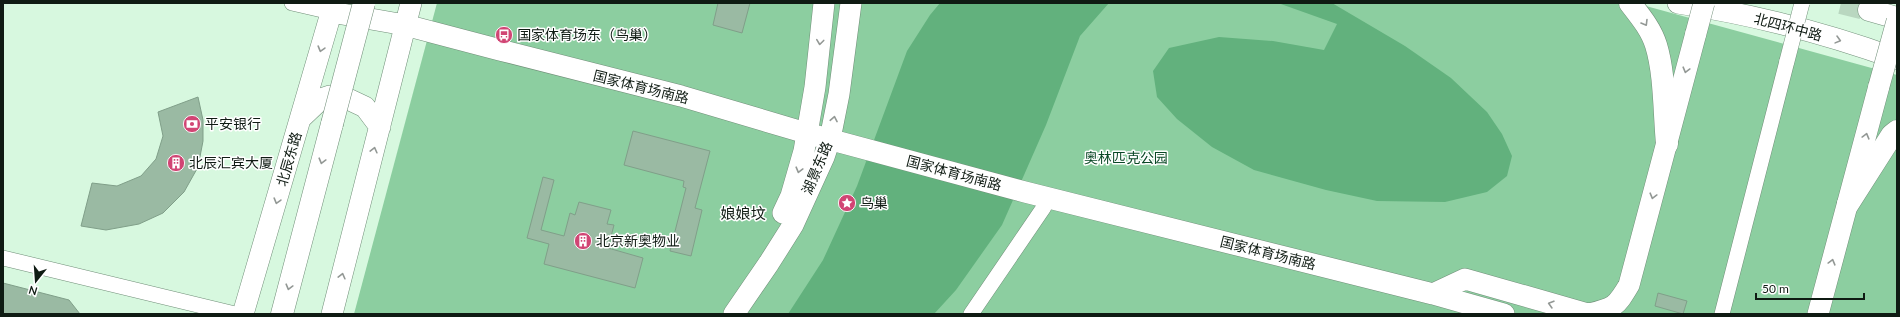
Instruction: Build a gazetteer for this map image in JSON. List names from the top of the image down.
{
  "streets": {
    "street": [
      "北四环中路",
      "国家体育场南路",
      "北辰东路",
      "湖景东路"
    ]
  },
  "crossings": [
    ["国家体育场南路", "北辰东路"],
    ["国家体育场南路", "湖景东路"]
  ],
  "one_way": ["北四环中路"],
  "districts": ["娘娘坟"],
  "parks": ["奥林匹克公园"],
  "places": {
    "bus stop": ["国家体育场东（鸟巢）"],
    "bank": ["平安银行"],
    "building": ["北辰汇宾大厦", "北京新奥物业"],
    "place": ["鸟巢"]
  },
  "scale_bar": "50 m",
  "north": "bottom"
}
